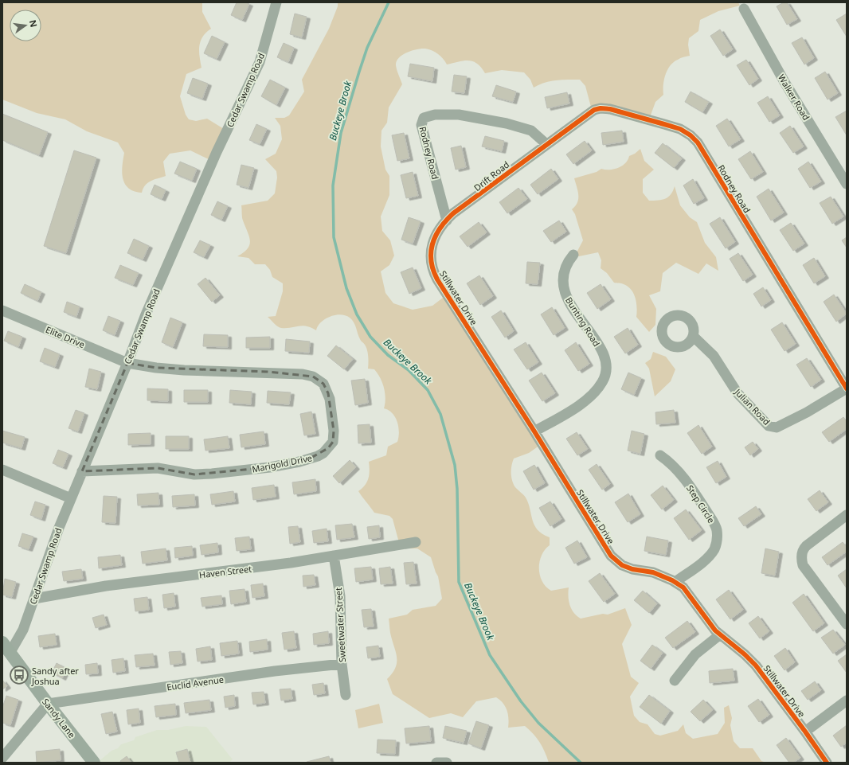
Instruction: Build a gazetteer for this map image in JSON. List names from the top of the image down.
{
  "streets": {
    "main road": ["Sandy Lane"],
    "street": [
      "Cedar Swamp Road",
      "Walker Road",
      "Rodney Road",
      "Drift Road",
      "Stillwater Drive",
      "Bunting Road",
      "Elite Drive",
      "Julian Road",
      "Marigold Drive",
      "Step Circle",
      "Haven Street",
      "Sweetwater Street",
      "Euclid Avenue"
    ]
  },
  "crossings": [
    ["Cedar Swamp Road", "Elite Drive"],
    ["Cedar Swamp Road", "Marigold Drive"],
    ["Cedar Swamp Road", "Haven Street"],
    ["Cedar Swamp Road", "Sandy Lane"],
    ["Rodney Road", "Drift Road"],
    ["Rodney Road", "Stillwater Drive"],
    ["Rodney Road", "Julian Road"],
    ["Drift Road", "Stillwater Drive"],
    ["Stillwater Drive", "Bunting Road"],
    ["Stillwater Drive", "Step Circle"],
    ["Elite Drive", "Marigold Drive"],
    ["Haven Street", "Sweetwater Street"],
    ["Sweetwater Street", "Euclid Avenue"],
    ["Euclid Avenue", "Sandy Lane"]
  ],
  "water": ["Buckeye Brook"],
  "places": {
    "bus stop": ["Sandy after Joshua"]
  },
  "north": "right"
}
